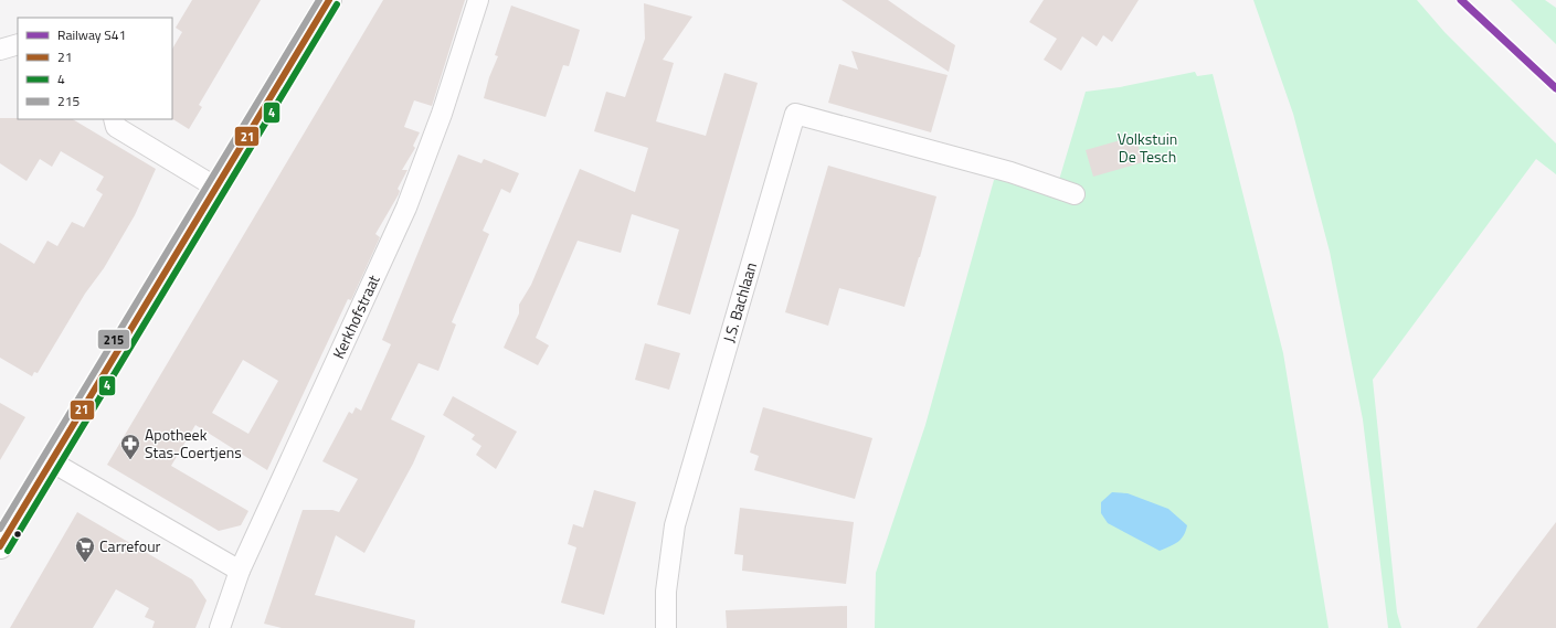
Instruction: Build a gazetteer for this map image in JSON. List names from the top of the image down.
{
  "streets": {
    "street": ["J.S. Bachlaan", "Kerkhofstraat"]
  },
  "parks": ["Volkstuin De Tesch"],
  "places": {
    "pharmacy": ["Apotheek Stas-Coertjens"],
    "supermarket": ["Carrefour"]
  },
  "lines": [
    "rail line S41",
    "transit line 21",
    "transit line 215",
    "transit line 4"
  ],
  "legend": [
    "Railway S41",
    "21",
    "4",
    "215"
  ]
}
